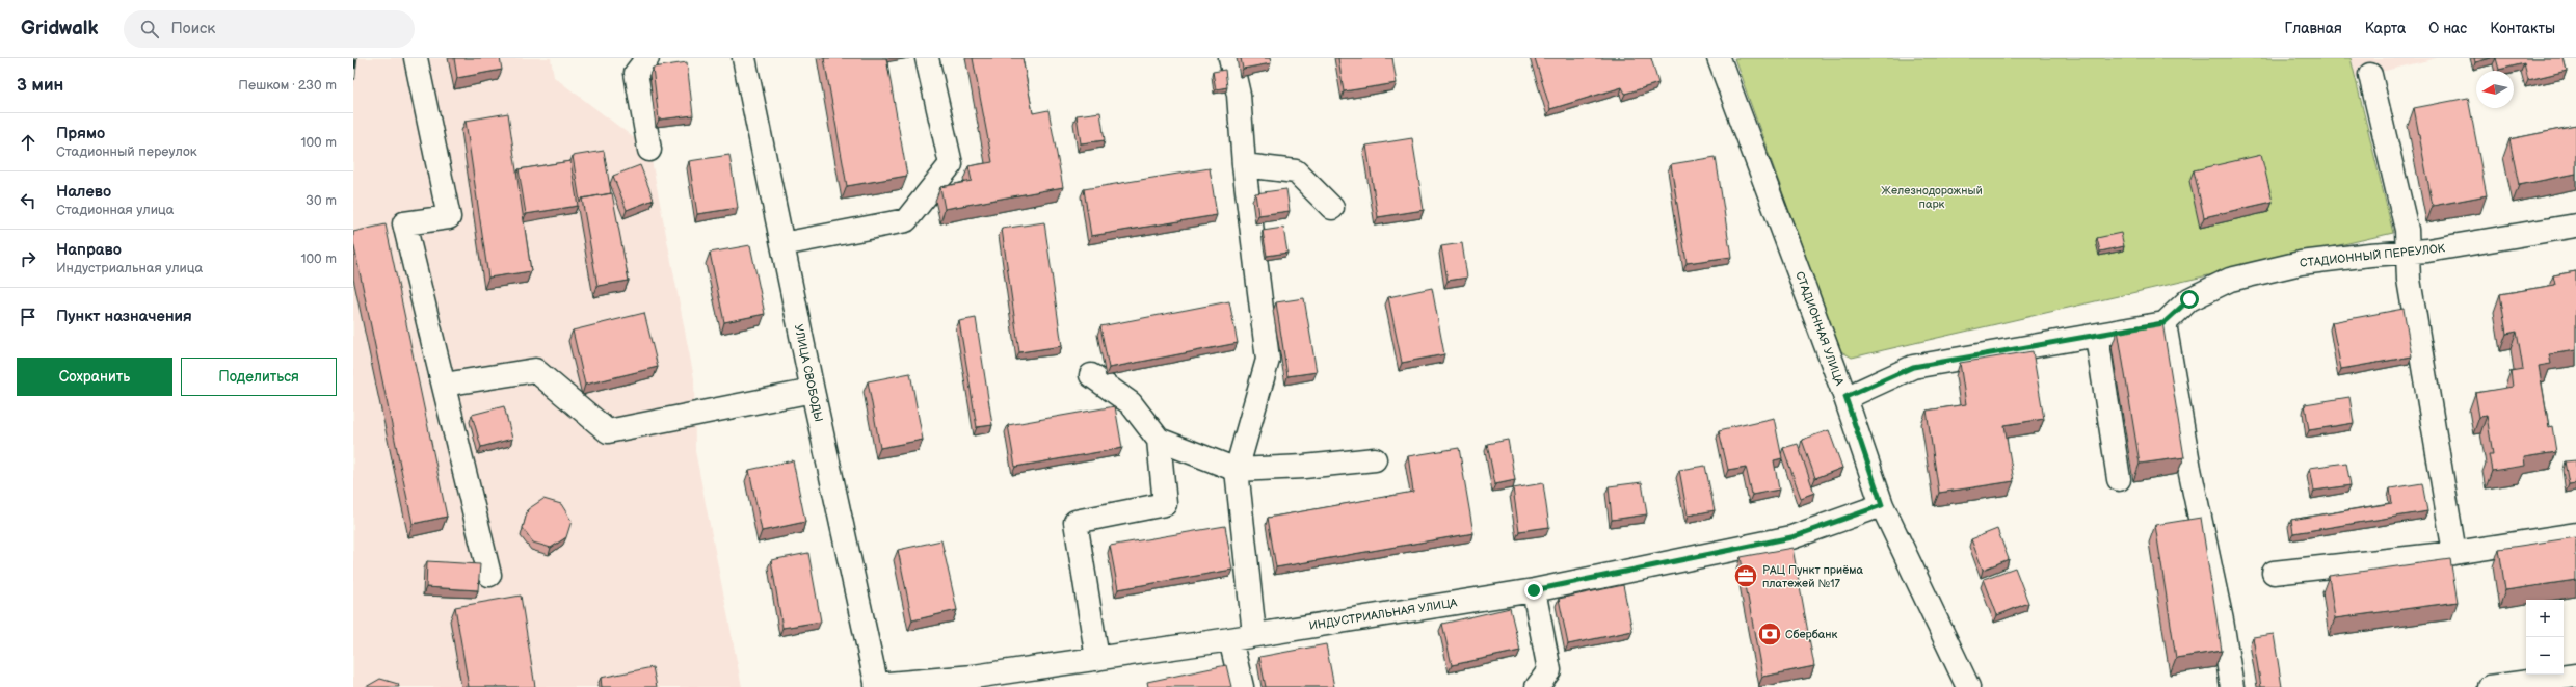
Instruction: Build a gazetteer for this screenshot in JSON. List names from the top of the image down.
{
  "streets": {
    "street": [
      "СТАДИОННЫЙ ПЕРЕУЛОК",
      "СТАДИОННАЯ УЛИЦА",
      "УЛИЦА СВОБОДЫ",
      "ИНДУСТРИАЛЬНАЯ УЛИЦА"
    ]
  },
  "crossings": [
    ["СТАДИОННАЯ УЛИЦА", "ИНДУСТРИАЛЬНАЯ УЛИЦА"],
    ["УЛИЦА СВОБОДЫ", "ИНДУСТРИАЛЬНАЯ УЛИЦА"]
  ],
  "parks": ["Железнодорожный парк"],
  "places": {
    "office": ["РАЦ Пункт приёма платежей №17"],
    "bank": ["Сбербанк"]
  },
  "north": "left",
  "page": {
    "header": "Gridwalk",
    "search": "Поиск",
    "nav": [
      "Главная",
      "Карта",
      "О нас",
      "Контакты"
    ],
    "heading": ["3 мин", "Пешком · 230 m"],
    "list": [
      ["Прямо", "Стадионный переулок", "100 m"],
      ["Налево", "Стадионная улица", "30 m"],
      ["Направо", "Индустриальная улица", "100 m"],
      "Пункт назначения"
    ],
    "buttons": ["Сохранить", "Поделиться"],
    "map_buttons": ["+", "−"]
  }
}
